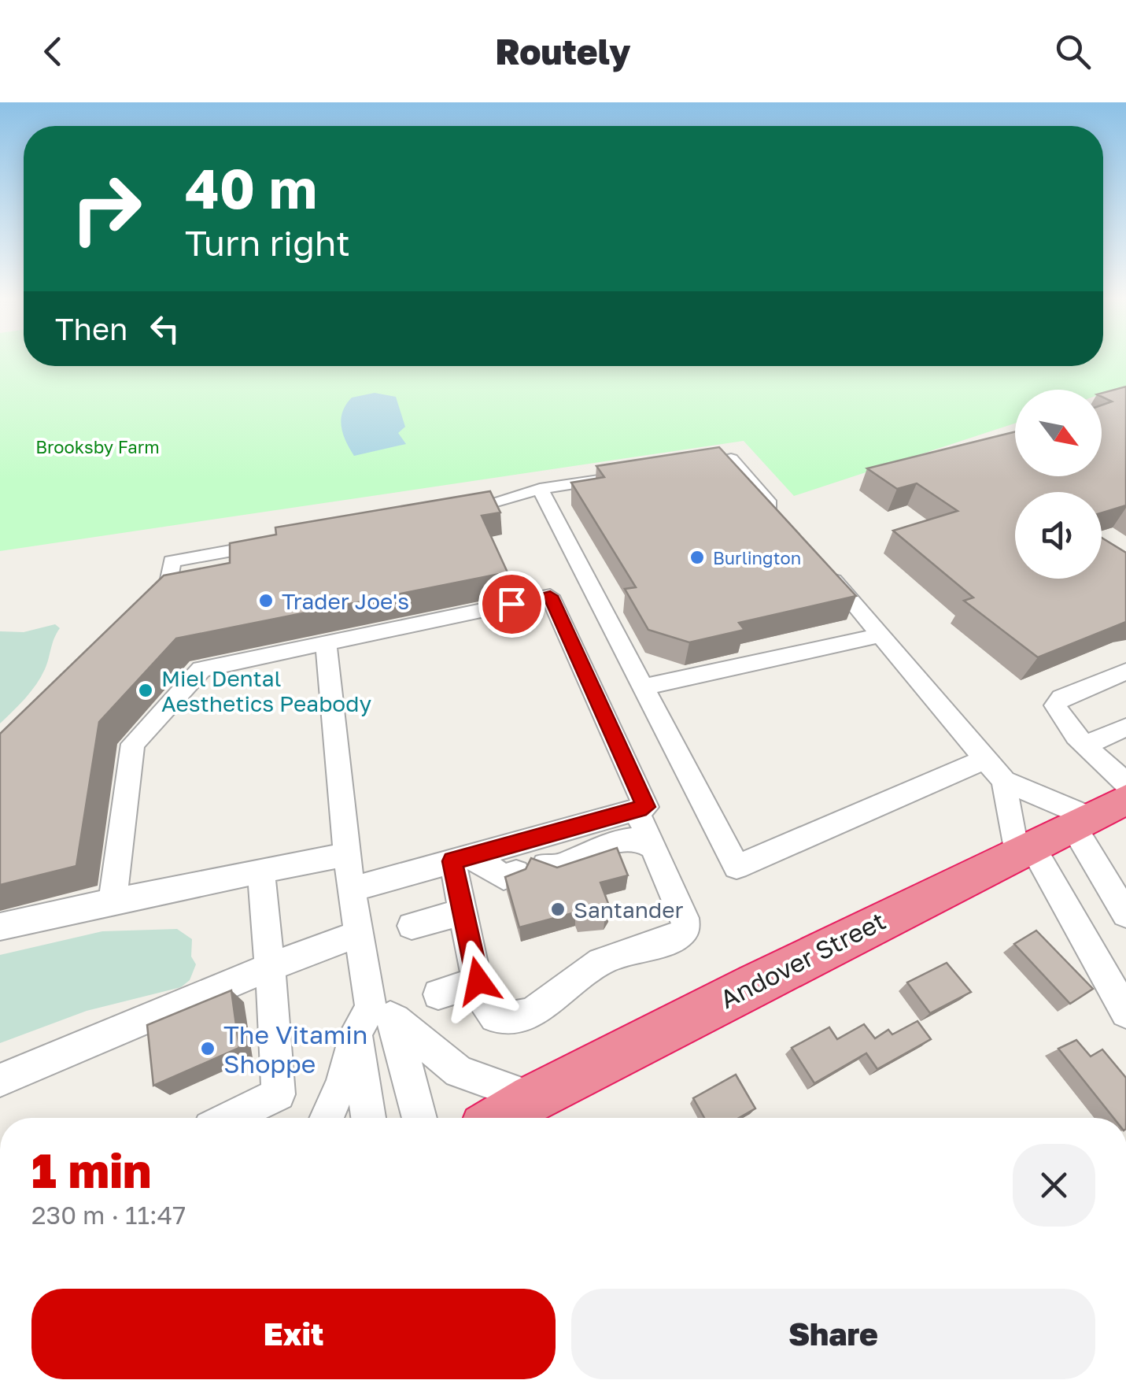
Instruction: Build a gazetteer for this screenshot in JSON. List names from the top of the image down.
{
  "streets": {
    "highway": ["Andover Street"]
  },
  "parks": ["Brooksby Farm"],
  "places": [
    "Burlington",
    "Trader Joe's",
    "Miel Dental Aesthetics Peabody",
    "Santander",
    "The Vitamin Shoppe"
  ],
  "north": "bottom right",
  "page": {
    "header": "Routely",
    "turn": ["40 m", "Turn right"],
    "then": "Then",
    "heading": ["1 min", "230 m · 11:47"],
    "buttons": ["Exit", "Share"]
  }
}
